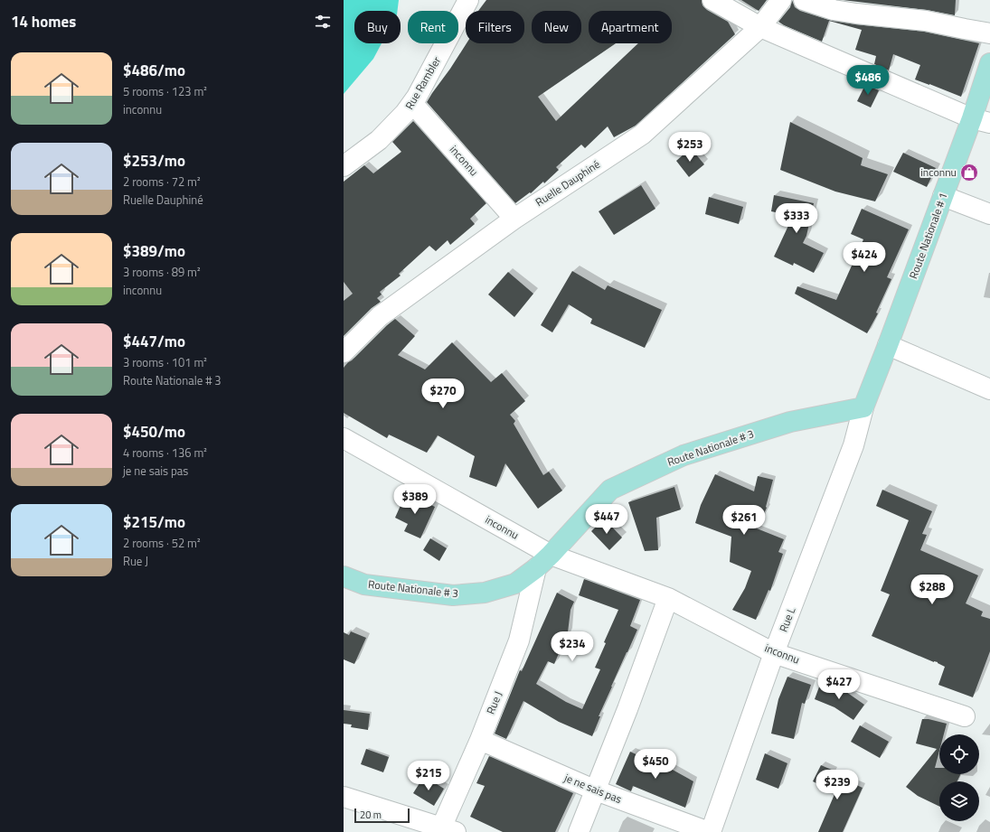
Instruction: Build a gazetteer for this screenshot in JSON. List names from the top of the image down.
{
  "streets": {
    "main road": ["Route Nationale # 1", "Route Nationale # 3"],
    "street": [
      "Rue Rambler",
      "inconnu",
      "Ruelle Dauphiné",
      "Rue L",
      "Rue J",
      "je ne sais pas"
    ]
  },
  "crossings": [
    ["Rue Rambler", "inconnu"],
    ["inconnu", "Ruelle Dauphiné"],
    ["inconnu", "Route Nationale # 3"],
    ["inconnu", "Rue L"],
    ["Route Nationale # 1", "Route Nationale # 3"],
    ["Route Nationale # 1", "Rue L"],
    ["Route Nationale # 3", "Rue L"],
    ["Route Nationale # 3", "Rue J"],
    ["Rue L", "je ne sais pas"],
    ["Rue J", "je ne sais pas"]
  ],
  "places": {
    "shop": ["inconnu"]
  },
  "scale_bar": "20 m",
  "page": {
    "heading": "14 homes",
    "chip": [
      "Buy",
      "Rent",
      "Filters",
      "New",
      "Apartment"
    ],
    "list": [
      {
        "name": "$486/mo",
        "note": "5 rooms · 123 m² · inconnu"
      },
      {
        "name": "$253/mo",
        "note": "2 rooms · 72 m² · Ruelle Dauphiné"
      },
      {
        "name": "$389/mo",
        "note": "3 rooms · 89 m² · inconnu"
      },
      {
        "name": "$447/mo",
        "note": "3 rooms · 101 m² · Route Nationale # 3"
      },
      {
        "name": "$450/mo",
        "note": "4 rooms · 136 m² · je ne sais pas"
      },
      {
        "name": "$215/mo",
        "note": "2 rooms · 52 m² · Rue J"
      }
    ],
    "price": [
      "$486",
      "$253",
      "$333",
      "$424",
      "$270",
      "$389",
      "$447",
      "$261",
      "$288",
      "$234",
      "$427",
      "$450",
      "$215",
      "$239"
    ],
    "scale": "20 m"
  }
}
